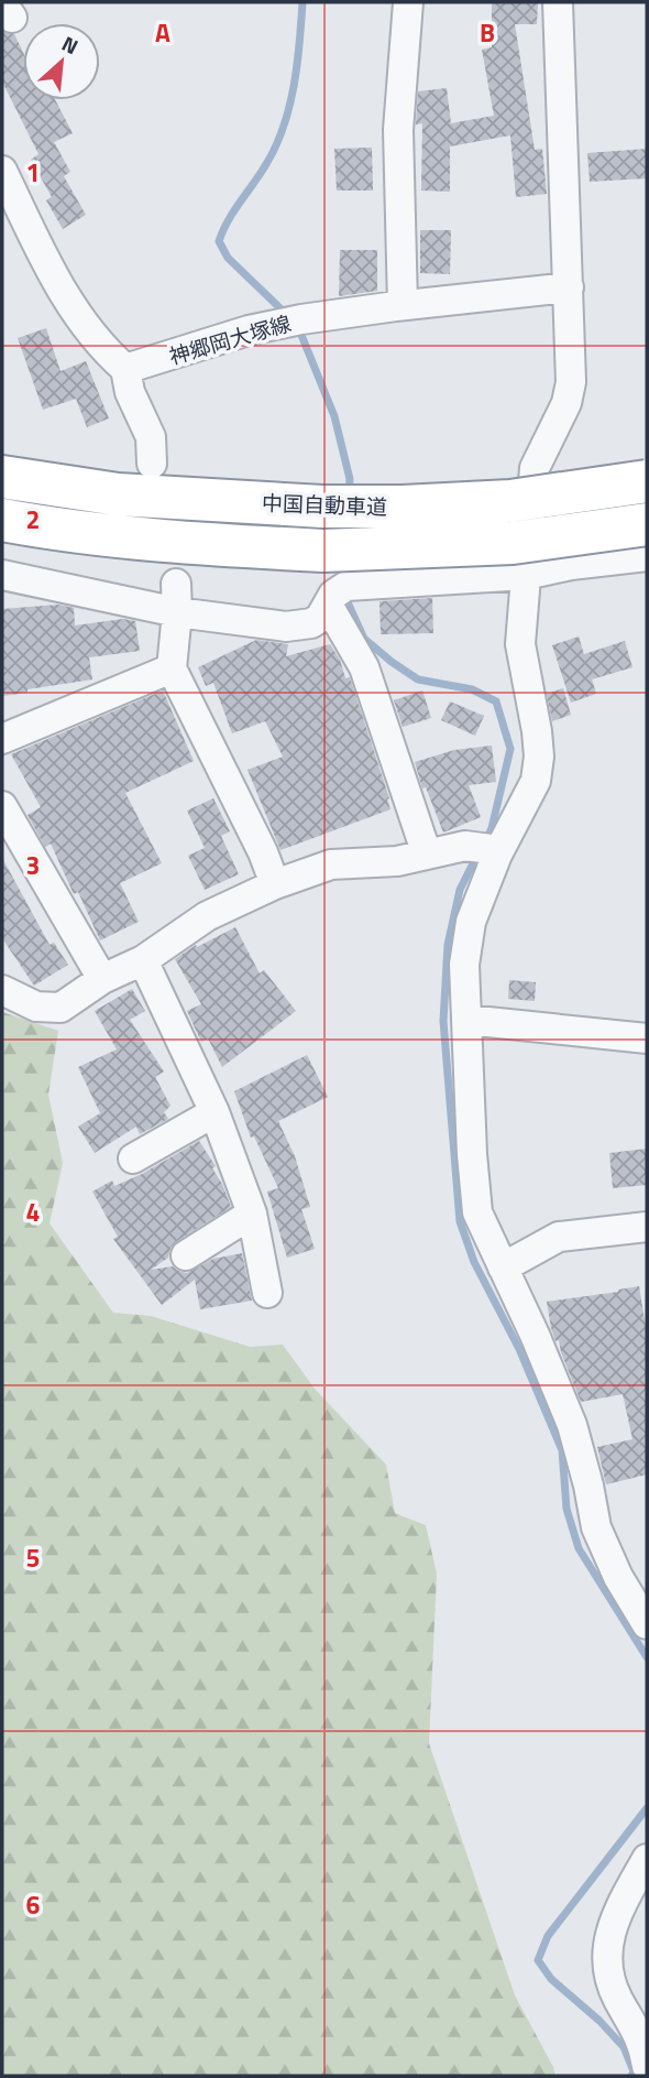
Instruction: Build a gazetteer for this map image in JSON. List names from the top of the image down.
{
  "streets": {
    "highway": ["中国自動車道"],
    "street": ["神郷岡大塚線"]
  },
  "north": "top right",
  "grid": {
    "columns": ["A", "B"],
    "rows": [
      "1",
      "2",
      "3",
      "4",
      "5",
      "6"
    ]
  }
}
